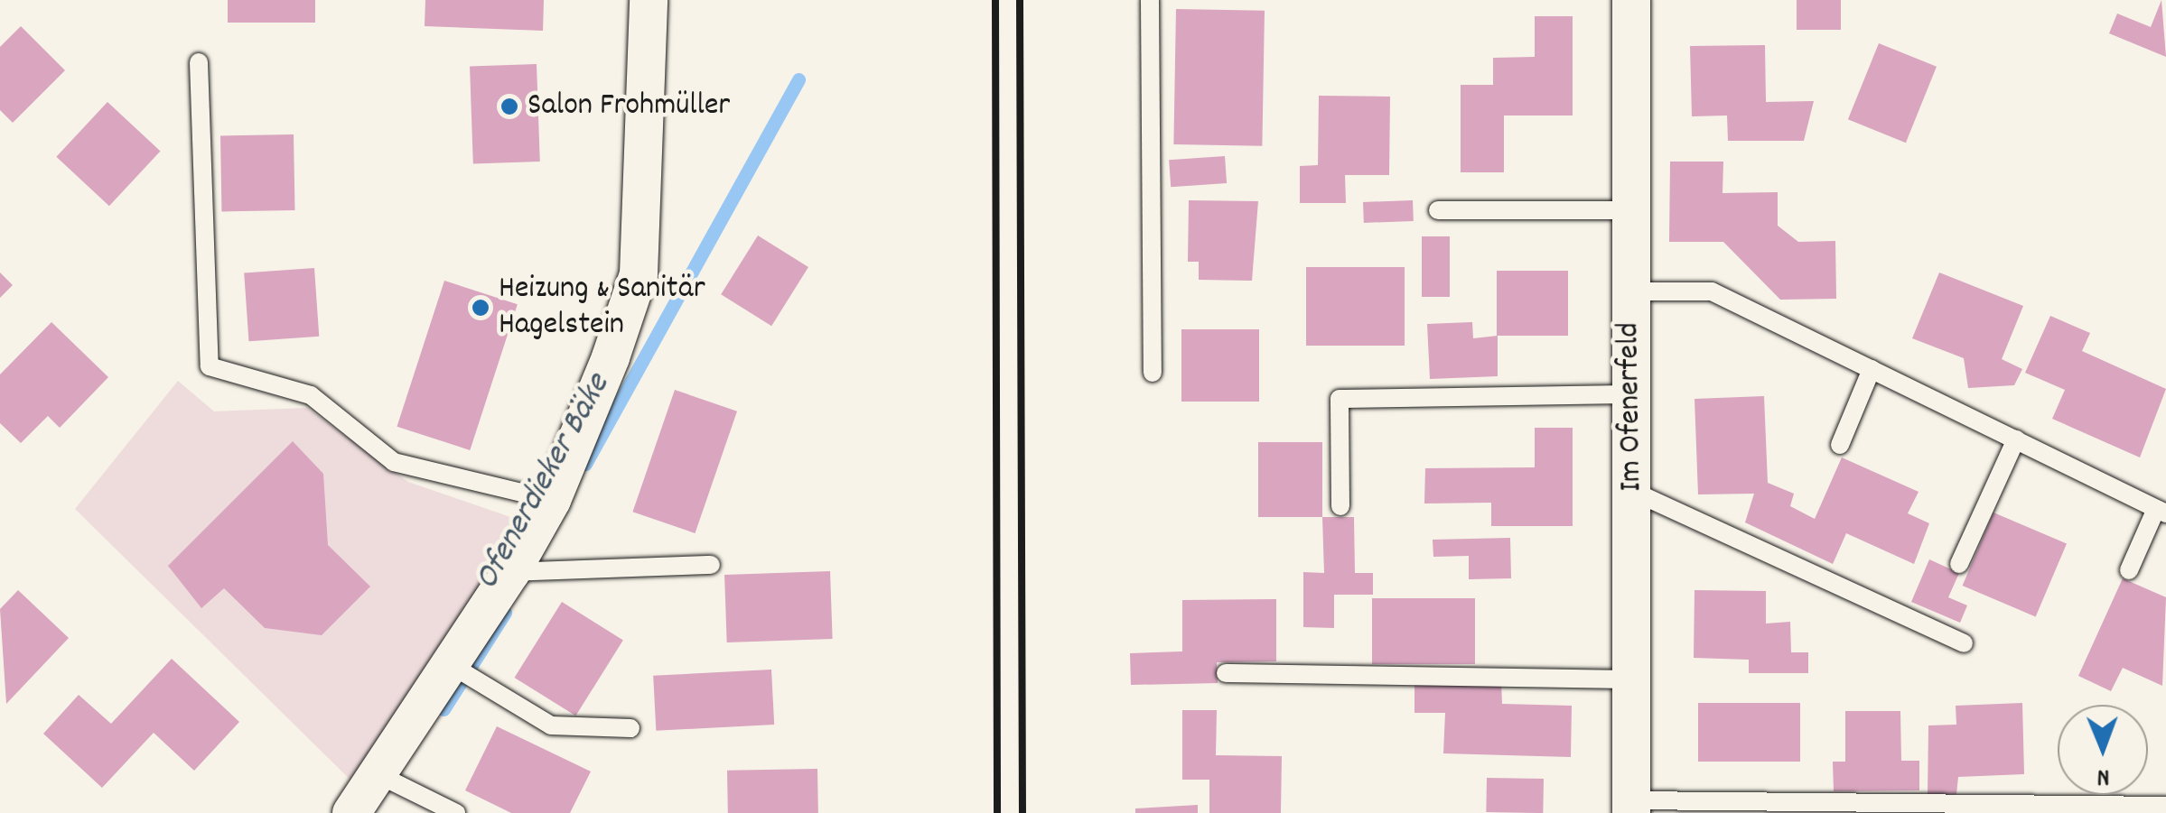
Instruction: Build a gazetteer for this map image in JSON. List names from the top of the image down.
{
  "streets": {
    "street": ["Im Ofenerfeld"]
  },
  "water": ["Ofenerdieker Bäke"],
  "places": ["Salon Frohmüller", "Heizung & Sanitär Hagelstein"],
  "north": "bottom"
}
